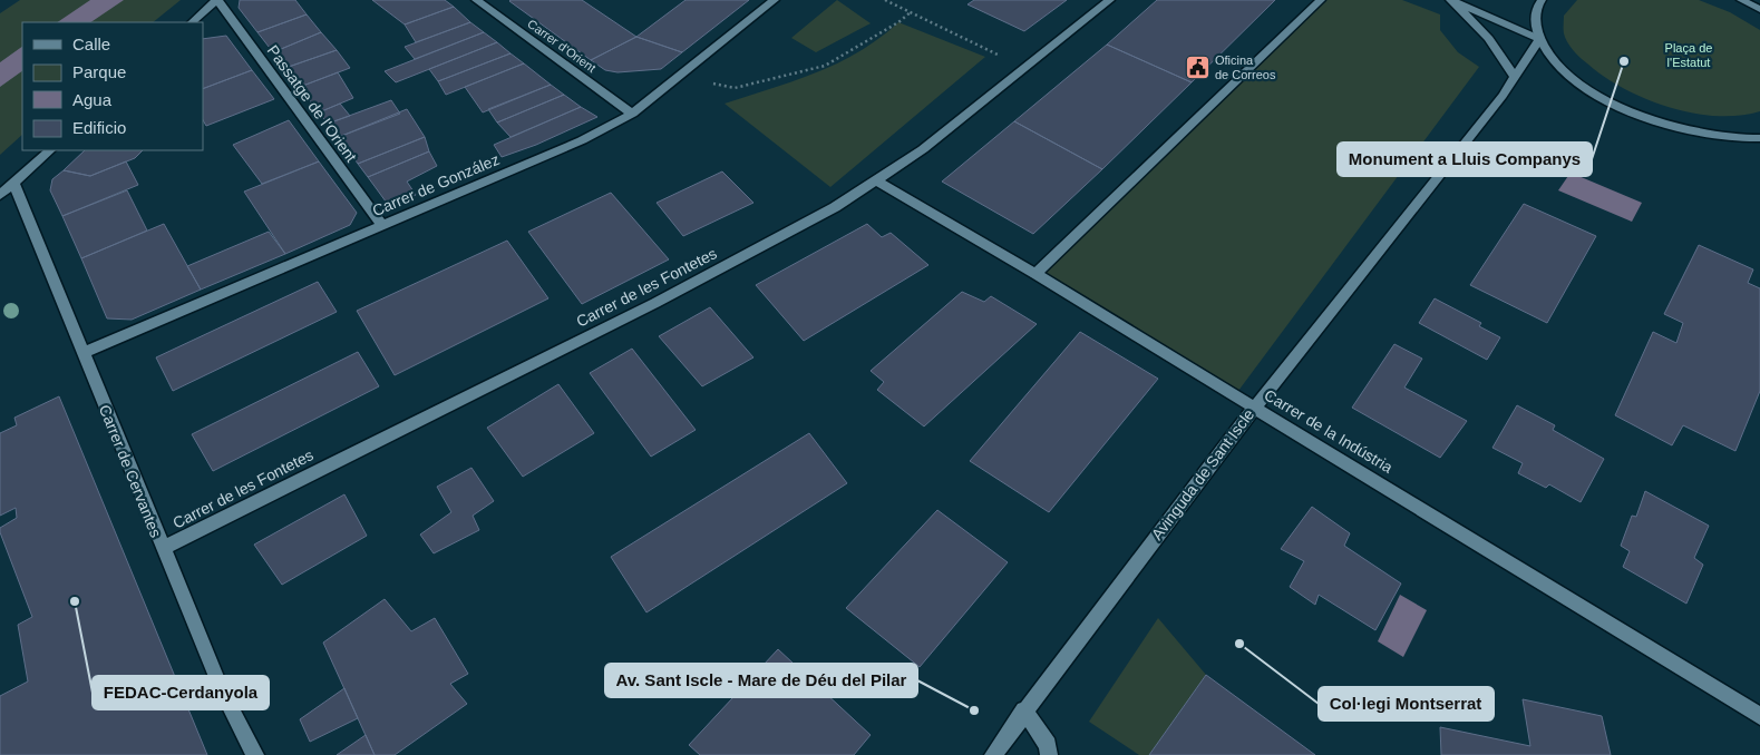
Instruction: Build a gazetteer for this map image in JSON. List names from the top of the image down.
{
  "streets": {
    "street": [
      "Carrer d'Orient",
      "Passatge de l'Orient",
      "Carrer de González",
      "Carrer de les Fontetes",
      "Carrer de la Indústria",
      "Carrer de Cervantes",
      "Avinguda de Sant Iscle"
    ]
  },
  "crossings": [
    ["Carrer d'Orient", "Carrer de González"],
    ["Passatge de l'Orient", "Carrer de González"],
    ["Carrer de González", "Carrer de Cervantes"],
    ["Carrer de les Fontetes", "Carrer de la Indústria"],
    ["Carrer de les Fontetes", "Carrer de Cervantes"],
    ["Carrer de la Indústria", "Avinguda de Sant Iscle"]
  ],
  "parks": ["Plaça de l'Estatut"],
  "places": {
    "other": [
      "Monument a Lluis Companys",
      "FEDAC-Cerdanyola",
      "Col·legi Montserrat",
      "Av. Sant Iscle - Mare de Déu del Pilar"
    ],
    "public building": ["Oficina de Correos"]
  },
  "legend": [
    "Calle",
    "Parque",
    "Agua",
    "Edificio"
  ]
}
